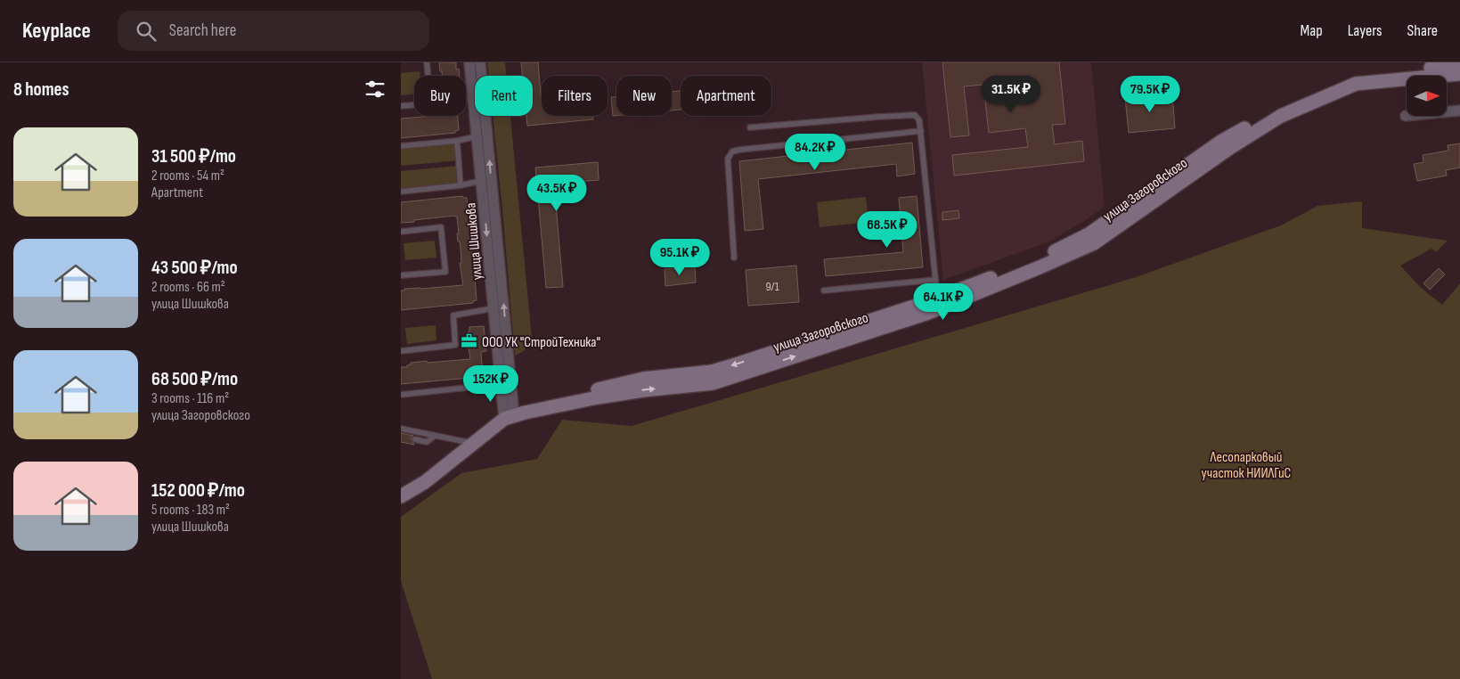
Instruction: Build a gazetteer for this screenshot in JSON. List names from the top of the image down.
{
  "streets": {
    "street": ["улица Загоровского", "улица Шишкова"]
  },
  "crossings": [
    ["улица Загоровского", "улица Шишкова"]
  ],
  "parks": ["Лесопарковый участок НИИЛГиС"],
  "places": {
    "office": ["ООО УК \"СтройТехника\""]
  },
  "house_numbers": ["9/1"],
  "north": "right",
  "page": {
    "header": "Keyplace",
    "search": "Search here",
    "nav": ["Map", "Layers", "Share"],
    "heading": "8 homes",
    "price": [
      "31.5K ₽",
      "79.5K ₽",
      "84.2K ₽",
      "43.5K ₽",
      "68.5K ₽",
      "95.1K ₽",
      "64.1K ₽",
      "152K ₽"
    ],
    "chip": [
      "Buy",
      "Rent",
      "Filters",
      "New",
      "Apartment"
    ],
    "list": [
      {
        "name": "31 500 ₽/mo",
        "note": "2 rooms · 54 m² · Apartment"
      },
      {
        "name": "43 500 ₽/mo",
        "note": "2 rooms · 66 m² · улица Шишкова"
      },
      {
        "name": "68 500 ₽/mo",
        "note": "3 rooms · 116 m² · улица Загоровского"
      },
      {
        "name": "152 000 ₽/mo",
        "note": "5 rooms · 183 m² · улица Шишкова"
      }
    ]
  }
}
